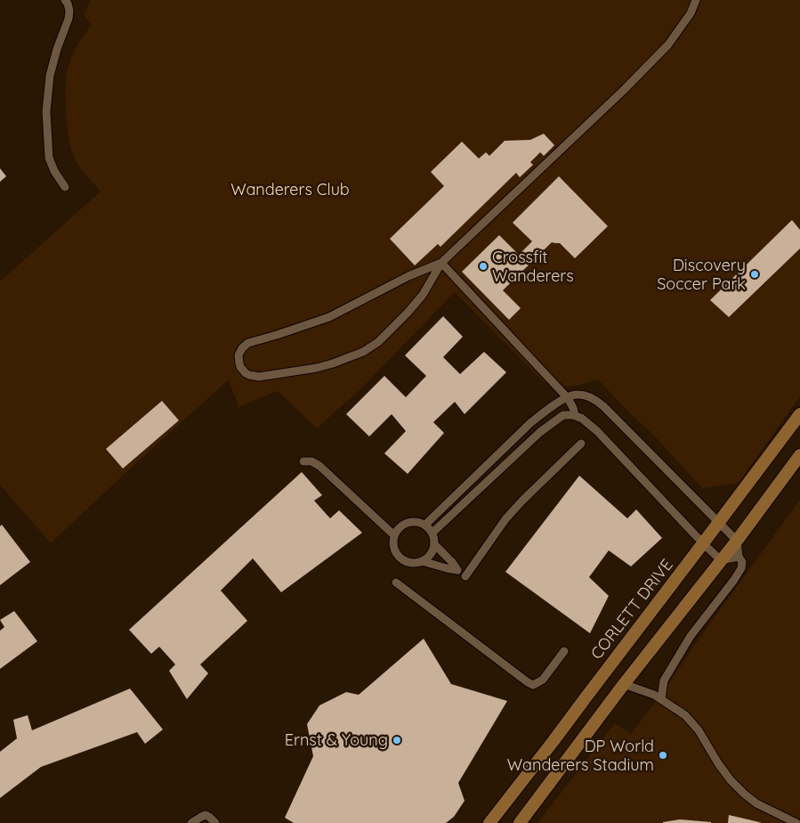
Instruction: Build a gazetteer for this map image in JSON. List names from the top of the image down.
{
  "streets": {
    "main road": ["CORLETT DRIVE"]
  },
  "parks": ["Wanderers Club"],
  "places": [
    "Crossfit Wanderers",
    "Discovery Soccer Park",
    "Ernst & Young",
    "DP World Wanderers Stadium"
  ]
}
